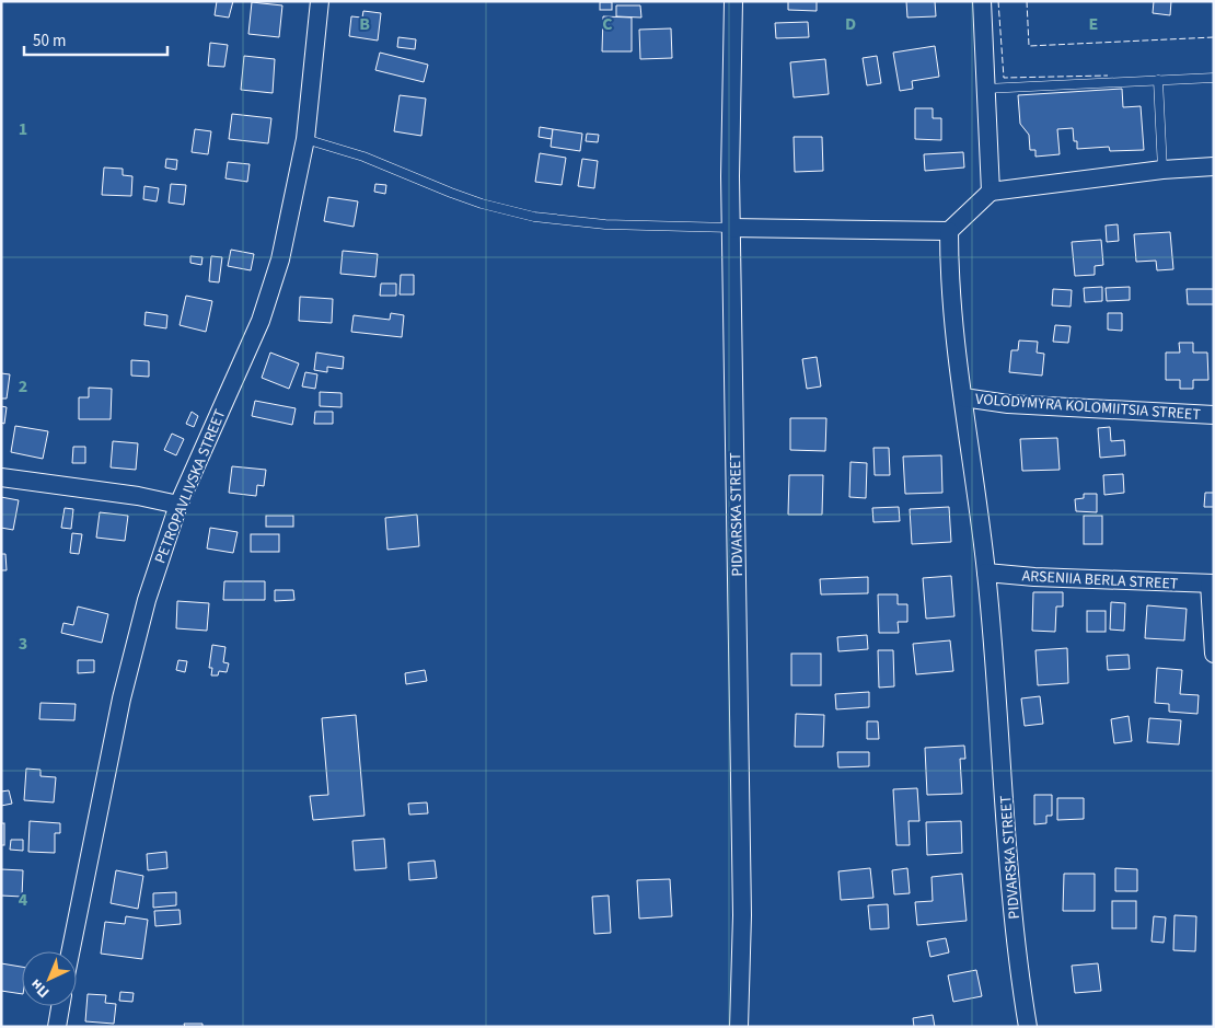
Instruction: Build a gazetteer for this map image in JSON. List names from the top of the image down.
{
  "streets": {
    "street": [
      "VOLODYMYRA KOLOMIITSIA STREET",
      "PETROPAVLIVSKA STREET",
      "PIDVARSKA STREET",
      "ARSENIIA BERLA STREET"
    ]
  },
  "crossings": [
    ["VOLODYMYRA KOLOMIITSIA STREET", "PIDVARSKA STREET"],
    ["PIDVARSKA STREET", "ARSENIIA BERLA STREET"]
  ],
  "scale_bar": "50 m",
  "north": "bottom left",
  "grid": {
    "columns": [
      "B",
      "C",
      "D",
      "E"
    ],
    "rows": [
      "1",
      "2",
      "3",
      "4"
    ]
  }
}
